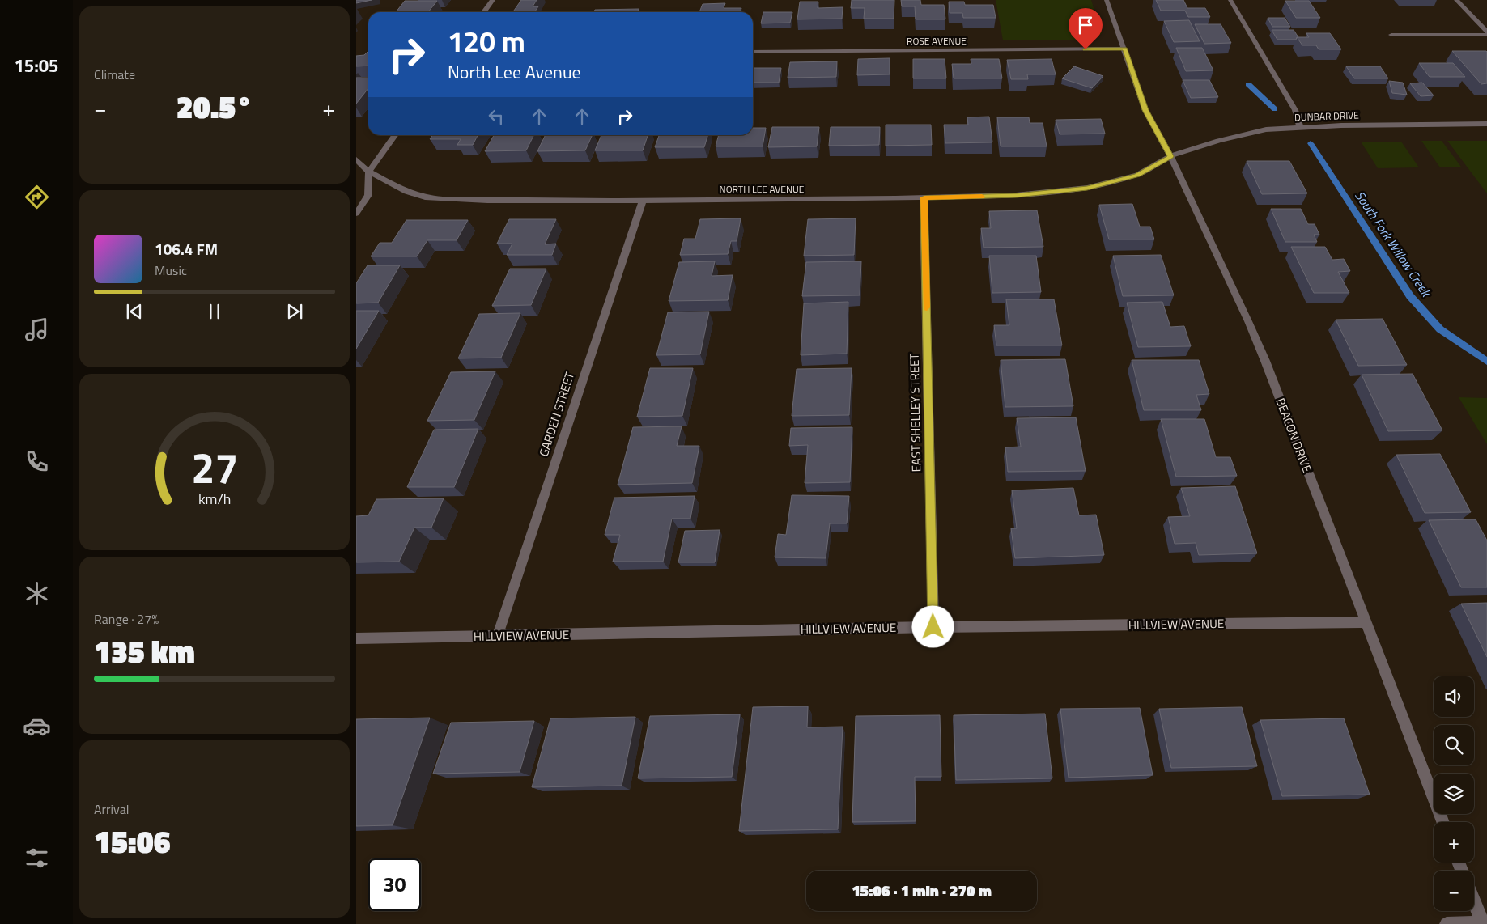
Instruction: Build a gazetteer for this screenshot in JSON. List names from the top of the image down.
{
  "streets": {
    "street": [
      "ROSE AVENUE",
      "DUNBAR DRIVE",
      "NORTH LEE AVENUE",
      "EAST SHELLEY STREET",
      "GARDEN STREET",
      "BEACON DRIVE",
      "HILLVIEW AVENUE"
    ]
  },
  "crossings": [
    ["ROSE AVENUE", "BEACON DRIVE"],
    ["DUNBAR DRIVE", "NORTH LEE AVENUE"],
    ["DUNBAR DRIVE", "BEACON DRIVE"],
    ["NORTH LEE AVENUE", "EAST SHELLEY STREET"],
    ["NORTH LEE AVENUE", "GARDEN STREET"],
    ["NORTH LEE AVENUE", "BEACON DRIVE"],
    ["EAST SHELLEY STREET", "HILLVIEW AVENUE"],
    ["GARDEN STREET", "HILLVIEW AVENUE"],
    ["BEACON DRIVE", "HILLVIEW AVENUE"]
  ],
  "water": ["South Fork Willow Creek"],
  "page": {
    "tabs": "15:05",
    "tile": [
      "Climate",
      ["Range · 27%", "135 km"],
      ["Arrival", "15:06"]
    ],
    "turn": ["120 m", "North Lee Avenue"],
    "heat": ["−", "20.5°", "+"],
    "song": ["106.4 FM", "Music"],
    "map_buttons": ["+", "−"],
    "limit": "30",
    "trip": "15:06 · 1 min · 270 m",
    "gauge": ["27", "km/h"]
  }
}
